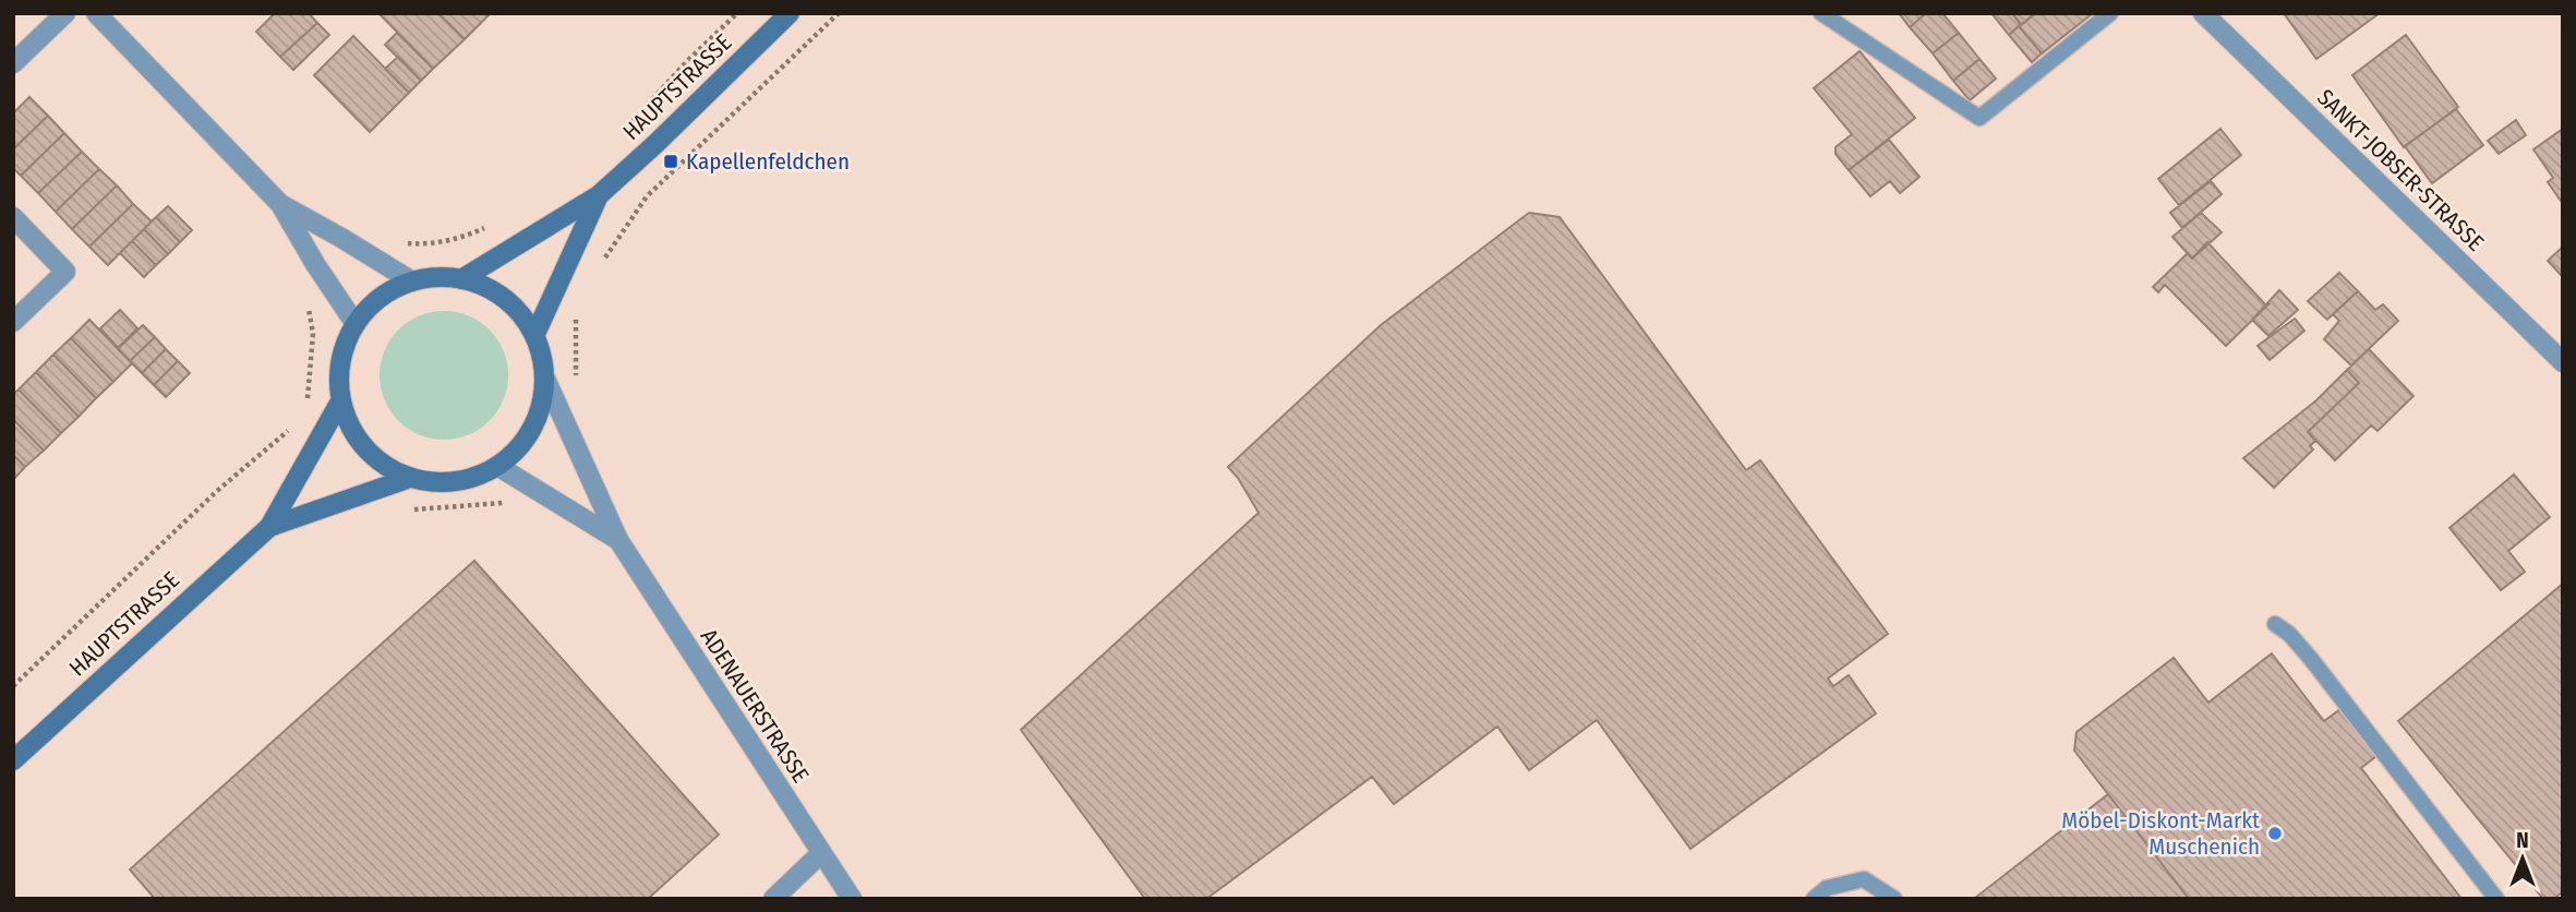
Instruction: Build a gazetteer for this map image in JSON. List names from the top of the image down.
{
  "streets": {
    "main road": ["HAUPTSTRASSE"],
    "street": ["SANKT-JOBSER-STRASSE", "ADENAUERSTRASSE"]
  },
  "crossings": [
    ["HAUPTSTRASSE", "ADENAUERSTRASSE"]
  ],
  "places": {
    "transit": ["Kapellenfeldchen"],
    "other": ["Möbel-Diskont-Markt Muschenich"]
  },
  "north": "top"
}
